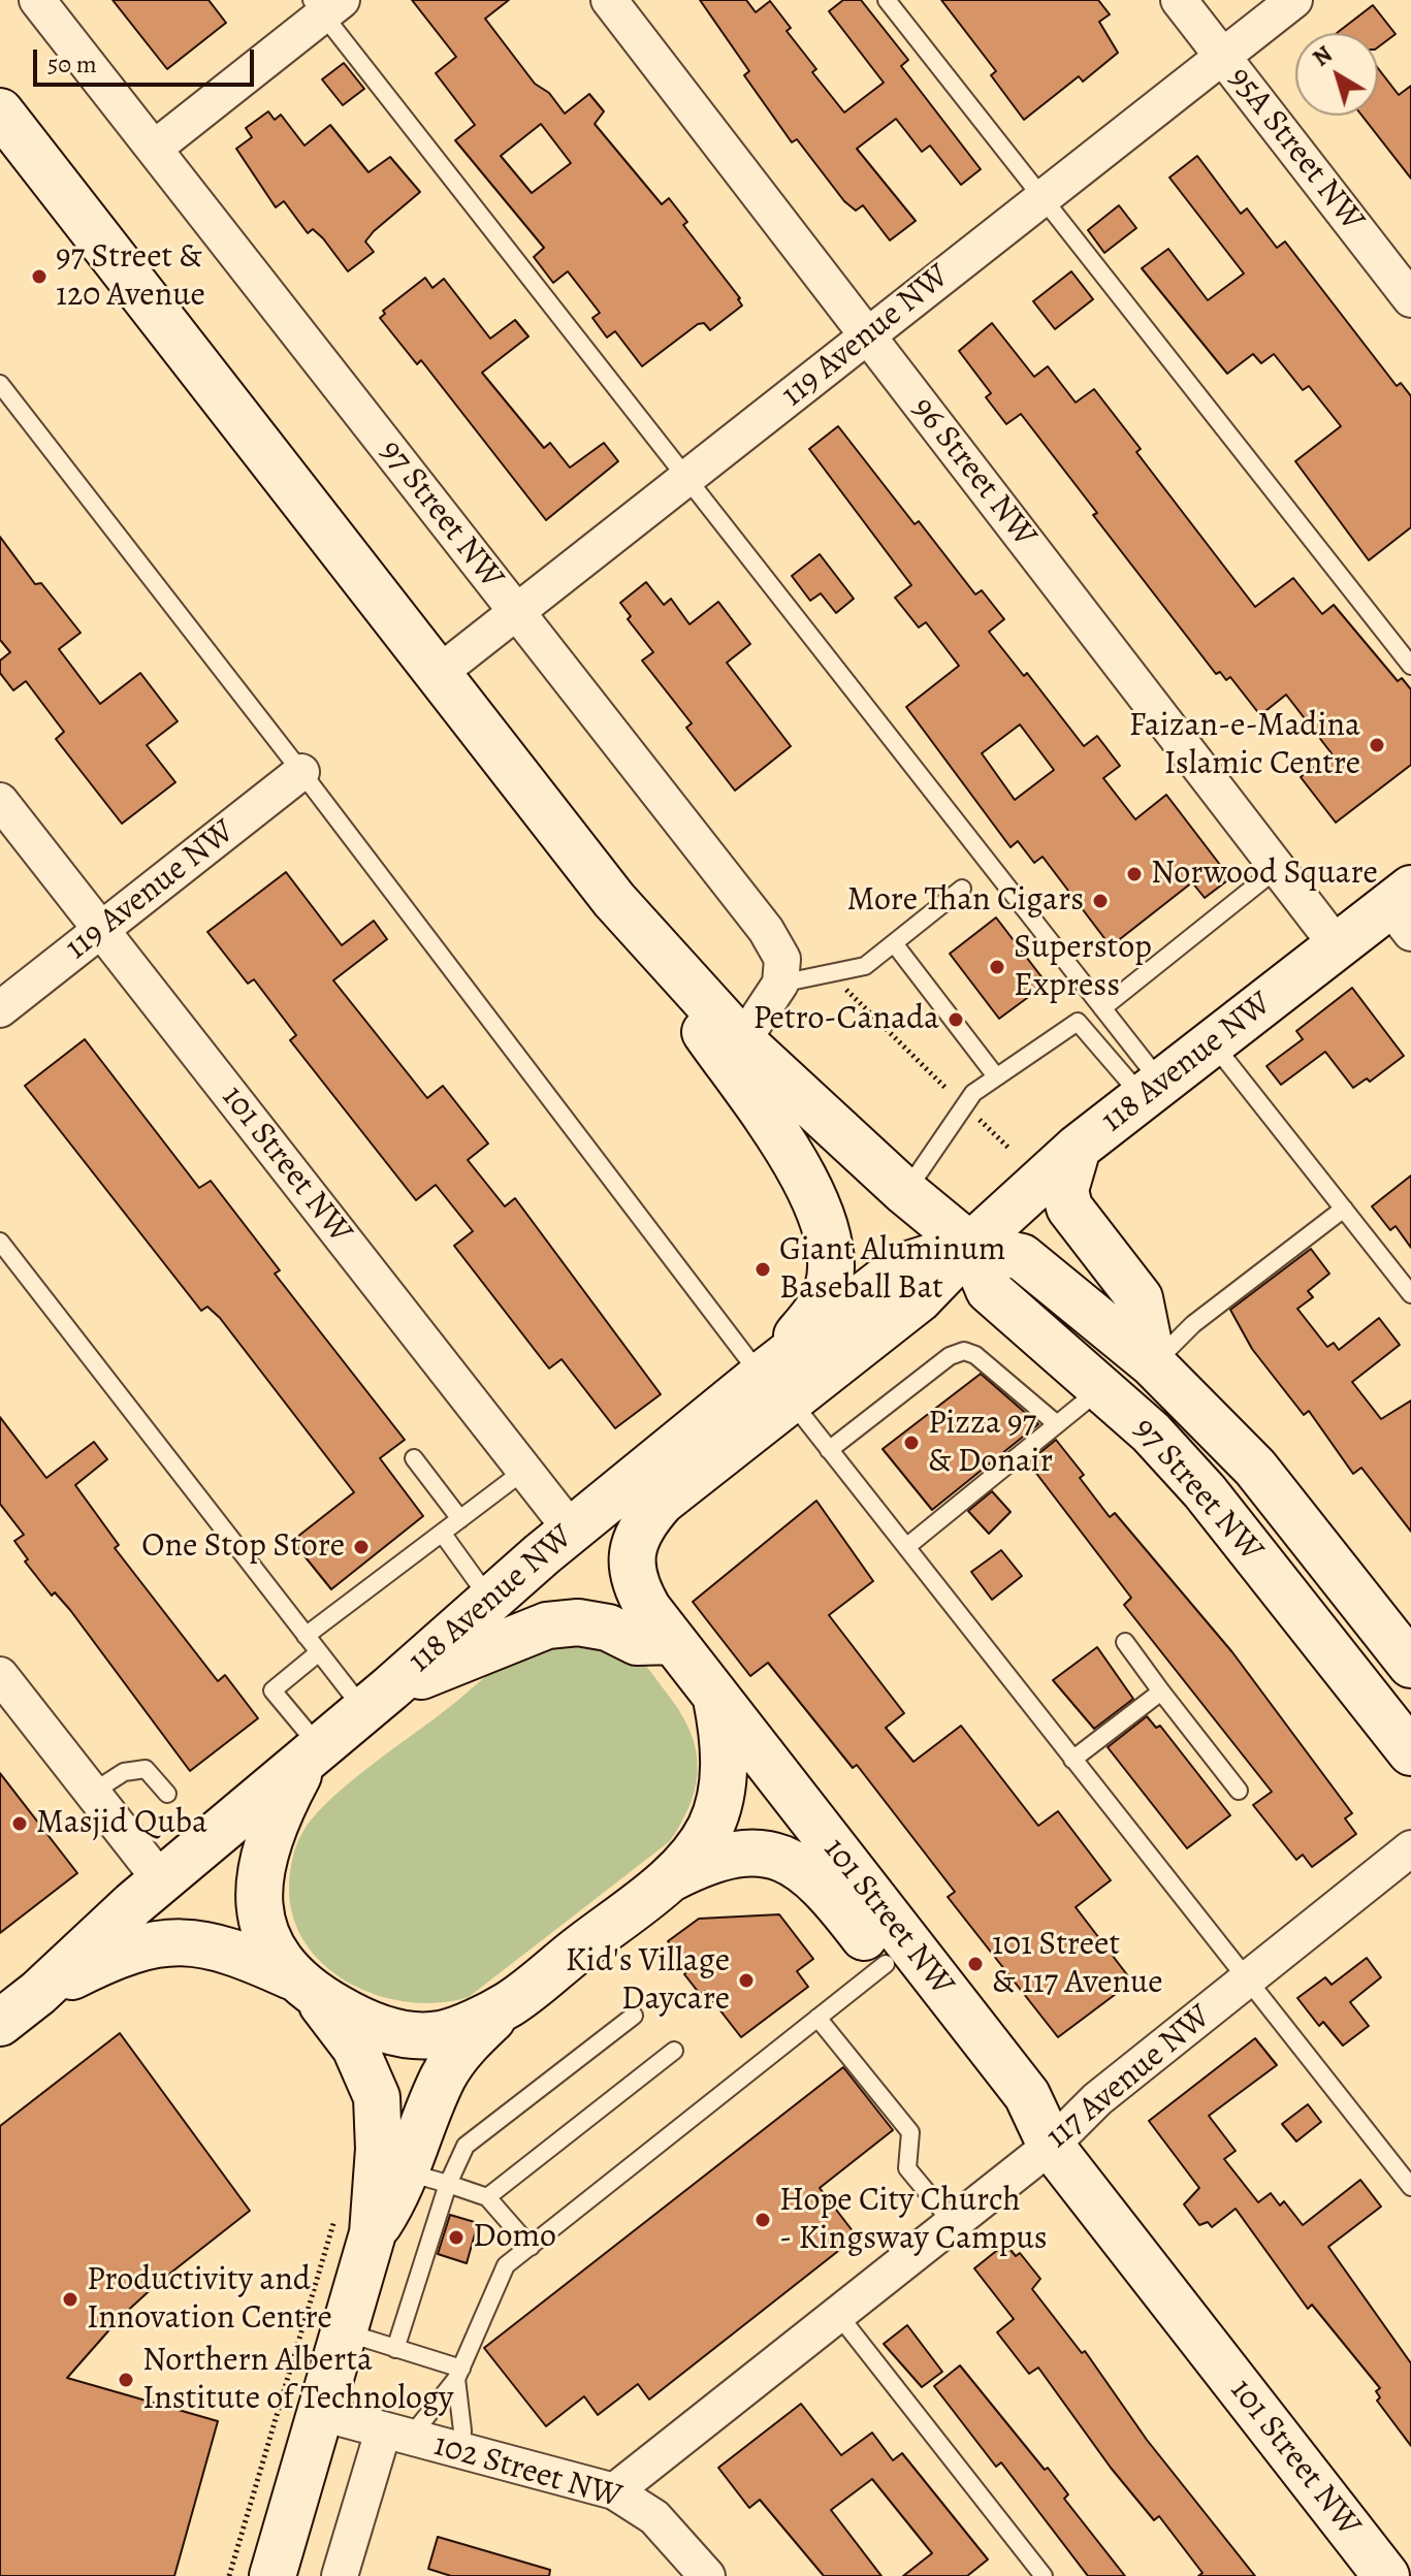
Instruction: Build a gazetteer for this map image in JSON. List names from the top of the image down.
{
  "streets": {
    "main road": ["97 Street NW", "118 Avenue NW", "101 Street NW"],
    "street": [
      "95A Street NW",
      "119 Avenue NW",
      "96 Street NW",
      "117 Avenue NW",
      "102 Street NW"
    ]
  },
  "crossings": [
    ["95A Street NW", "119 Avenue NW"],
    ["119 Avenue NW", "96 Street NW"],
    ["119 Avenue NW", "97 Street NW"],
    ["119 Avenue NW", "101 Street NW"],
    ["96 Street NW", "118 Avenue NW"],
    ["97 Street NW", "118 Avenue NW"],
    ["118 Avenue NW", "101 Street NW"],
    ["101 Street NW", "117 Avenue NW"],
    ["117 Avenue NW", "102 Street NW"]
  ],
  "places": [
    "97 Street & 120 Avenue",
    "Faizan-e-Madina Islamic Centre",
    "Norwood Square",
    "More Than Cigars",
    "Superstop Express",
    "Petro-Canada",
    "Giant Aluminum Baseball Bat",
    "Pizza 97 & Donair",
    "One Stop Store",
    "Masjid Quba",
    "101 Street & 117 Avenue",
    "Kid's Village Daycare",
    "Hope City Church - Kingsway Campus",
    "Domo",
    "Productivity and Innovation Centre",
    "Northern Alberta Institute of Technology"
  ],
  "scale_bar": "50 m",
  "north": "top left"
}
